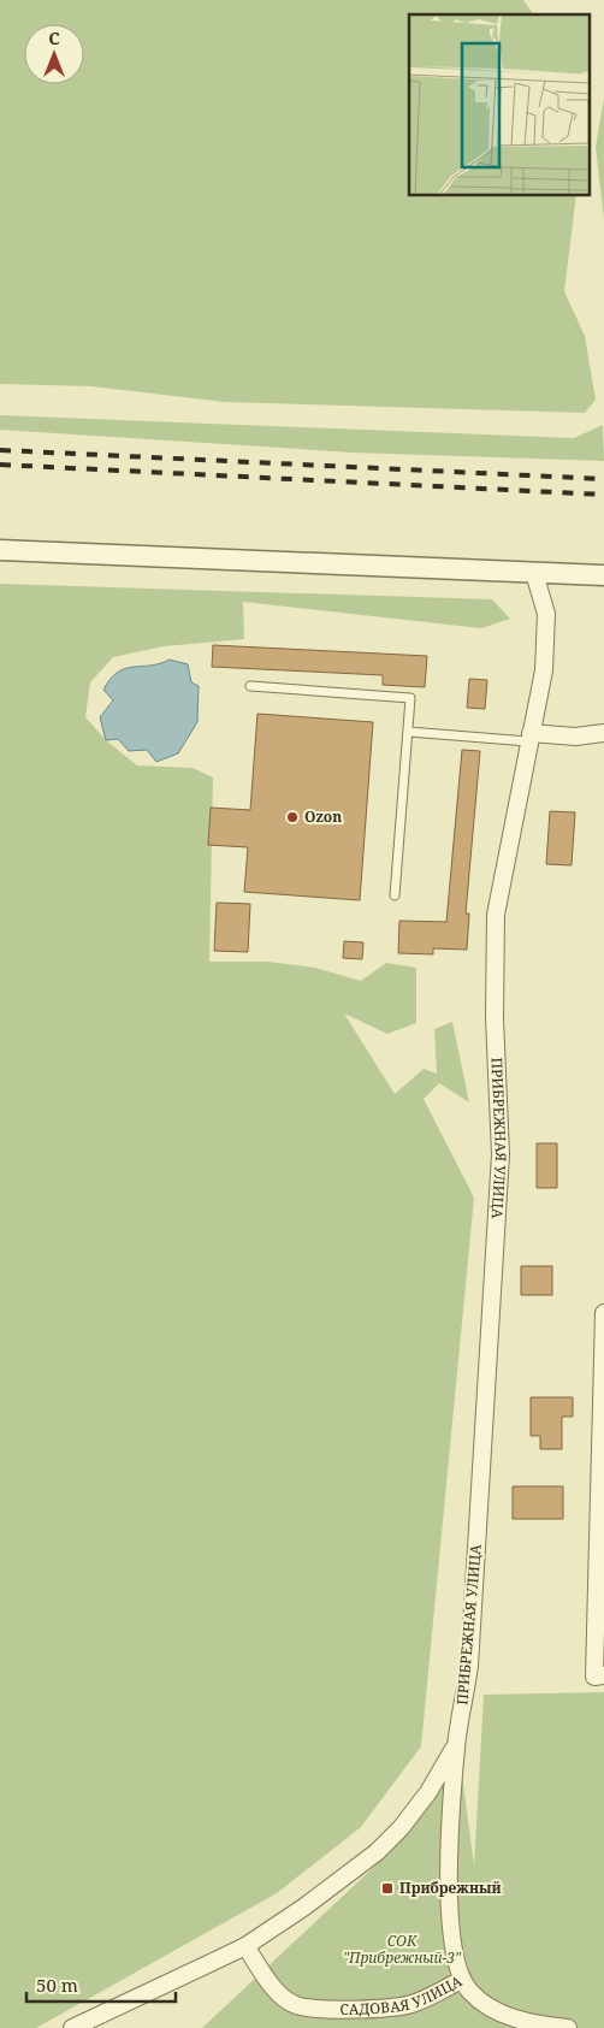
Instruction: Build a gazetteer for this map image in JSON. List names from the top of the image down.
{
  "streets": {
    "street": ["ПРИБРЕЖНАЯ УЛИЦА", "САДОВАЯ УЛИЦА"]
  },
  "crossings": [
    ["ПРИБРЕЖНАЯ УЛИЦА", "САДОВАЯ УЛИЦА"]
  ],
  "parks": ["СОК \"Прибрежный-3\""],
  "places": {
    "other": ["Ozon"],
    "transit": ["Прибрежный"]
  },
  "scale_bar": "50 m",
  "north": "top"
}
